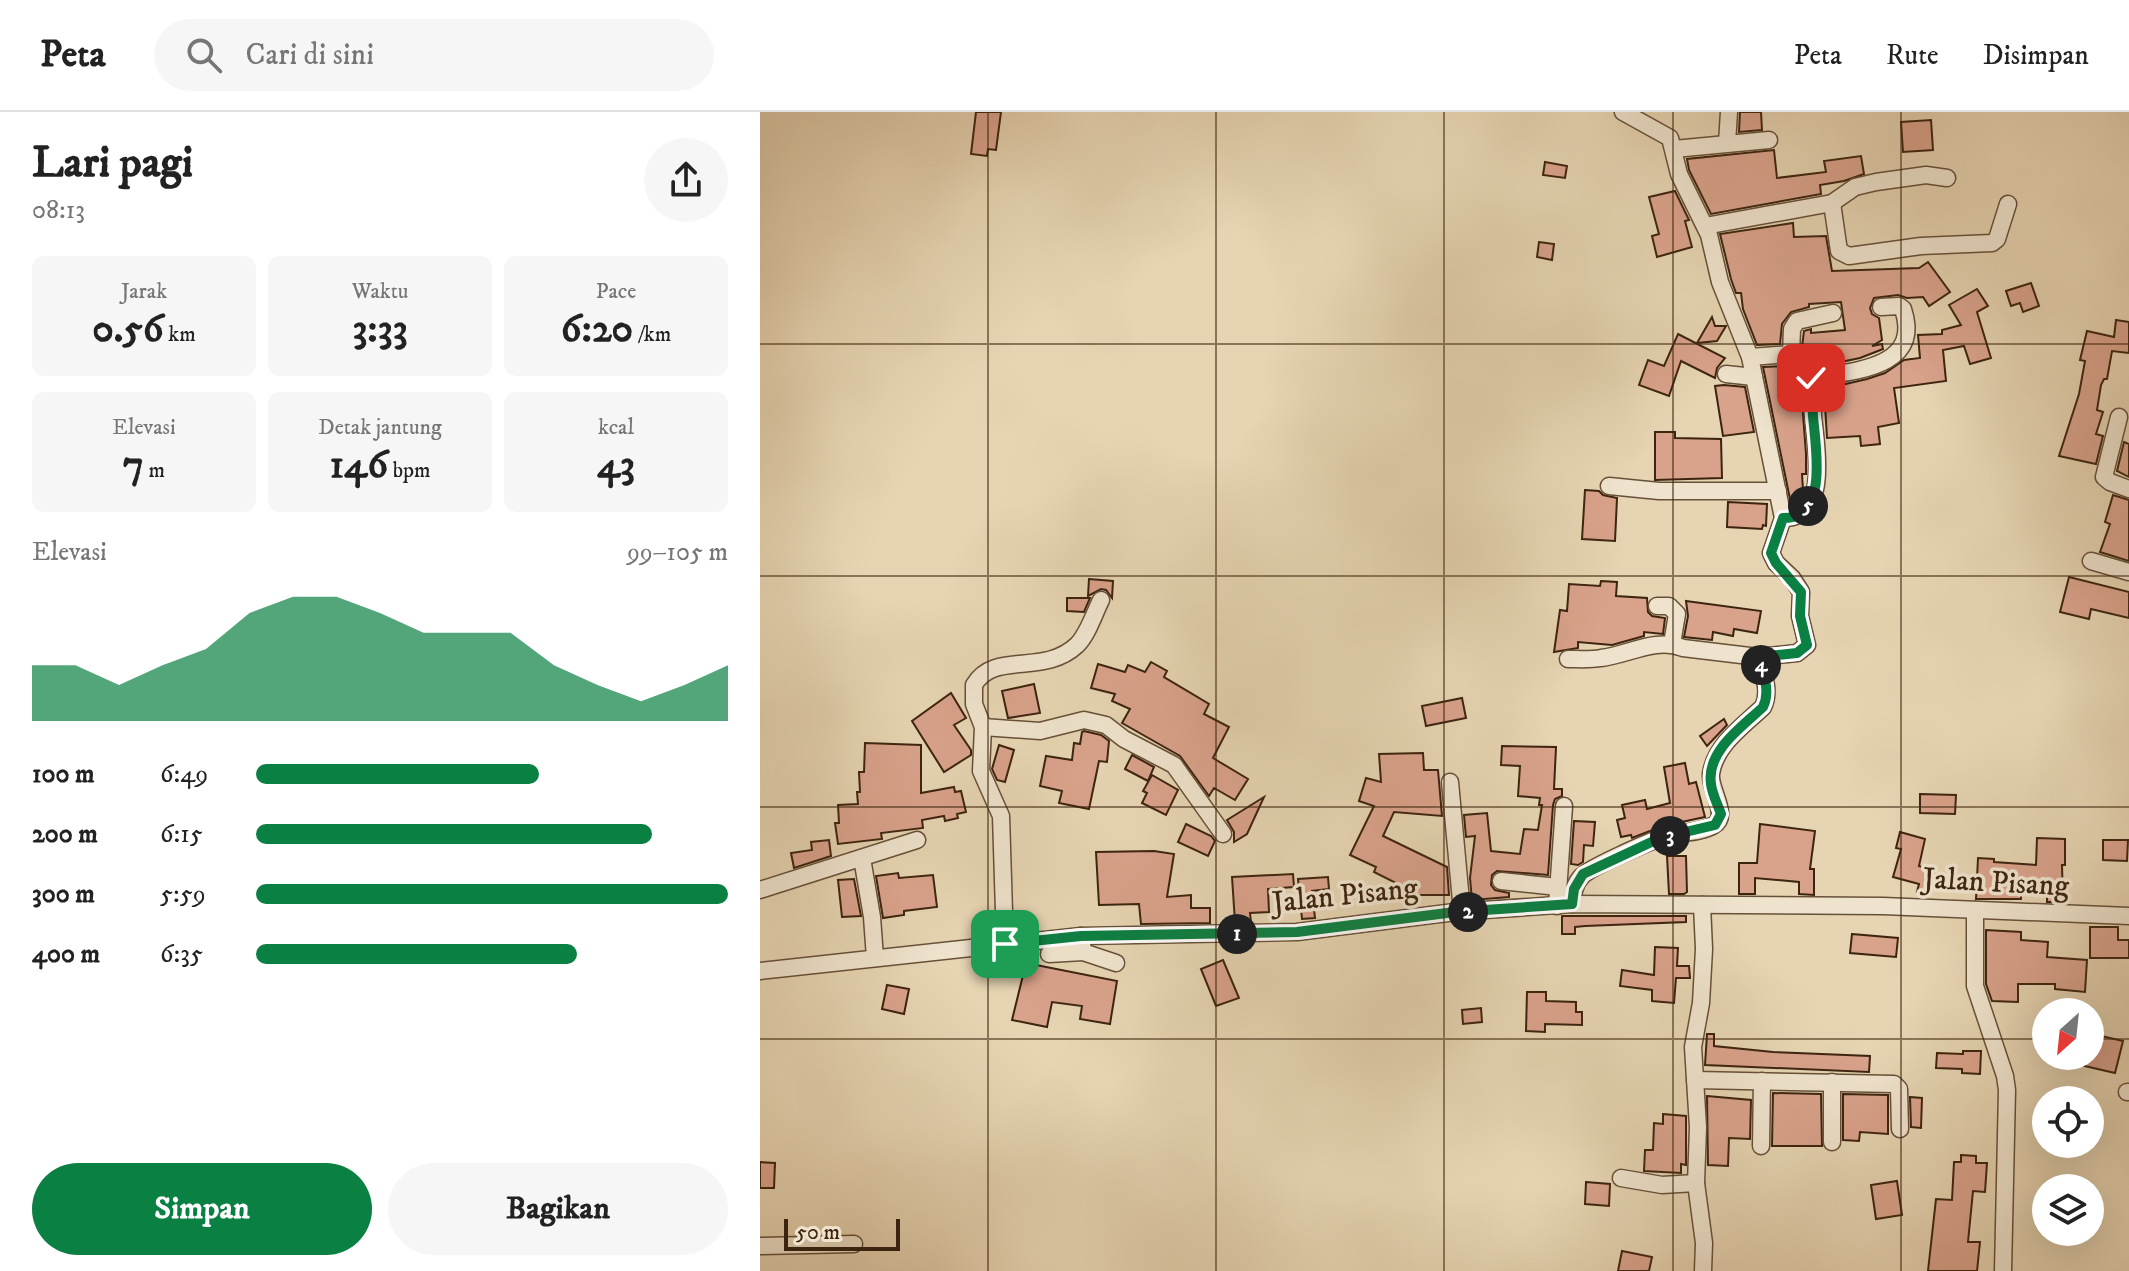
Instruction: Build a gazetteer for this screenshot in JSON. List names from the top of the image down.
{
  "streets": {
    "street": ["Jalan Pisang"]
  },
  "scale_bar": "50 m",
  "north": "bottom left",
  "page": {
    "header": "Peta",
    "search": "Cari di sini",
    "nav": ["Peta", "Rute", "Disimpan"],
    "heading": ["Lari pagi", "08:13"],
    "stats": [
      ["Jarak", "0.56 km"],
      ["Waktu", "3:33"],
      ["Pace", "6:20 /km"],
      ["Elevasi", "7 m"],
      ["Detak jantung", "146 bpm"],
      ["kcal", "43"]
    ],
    "pins": [
      "5",
      "4",
      "3",
      "2",
      "1"
    ],
    "chart": ["Elevasi", "99–105 m"],
    "list": [
      {
        "name": "100 m",
        "note": "6:49"
      },
      {
        "name": "200 m",
        "note": "6:15"
      },
      {
        "name": "300 m",
        "note": "5:59"
      },
      {
        "name": "400 m",
        "note": "6:35"
      }
    ],
    "buttons": ["Simpan", "Bagikan"],
    "scale": "50 m"
  }
}
